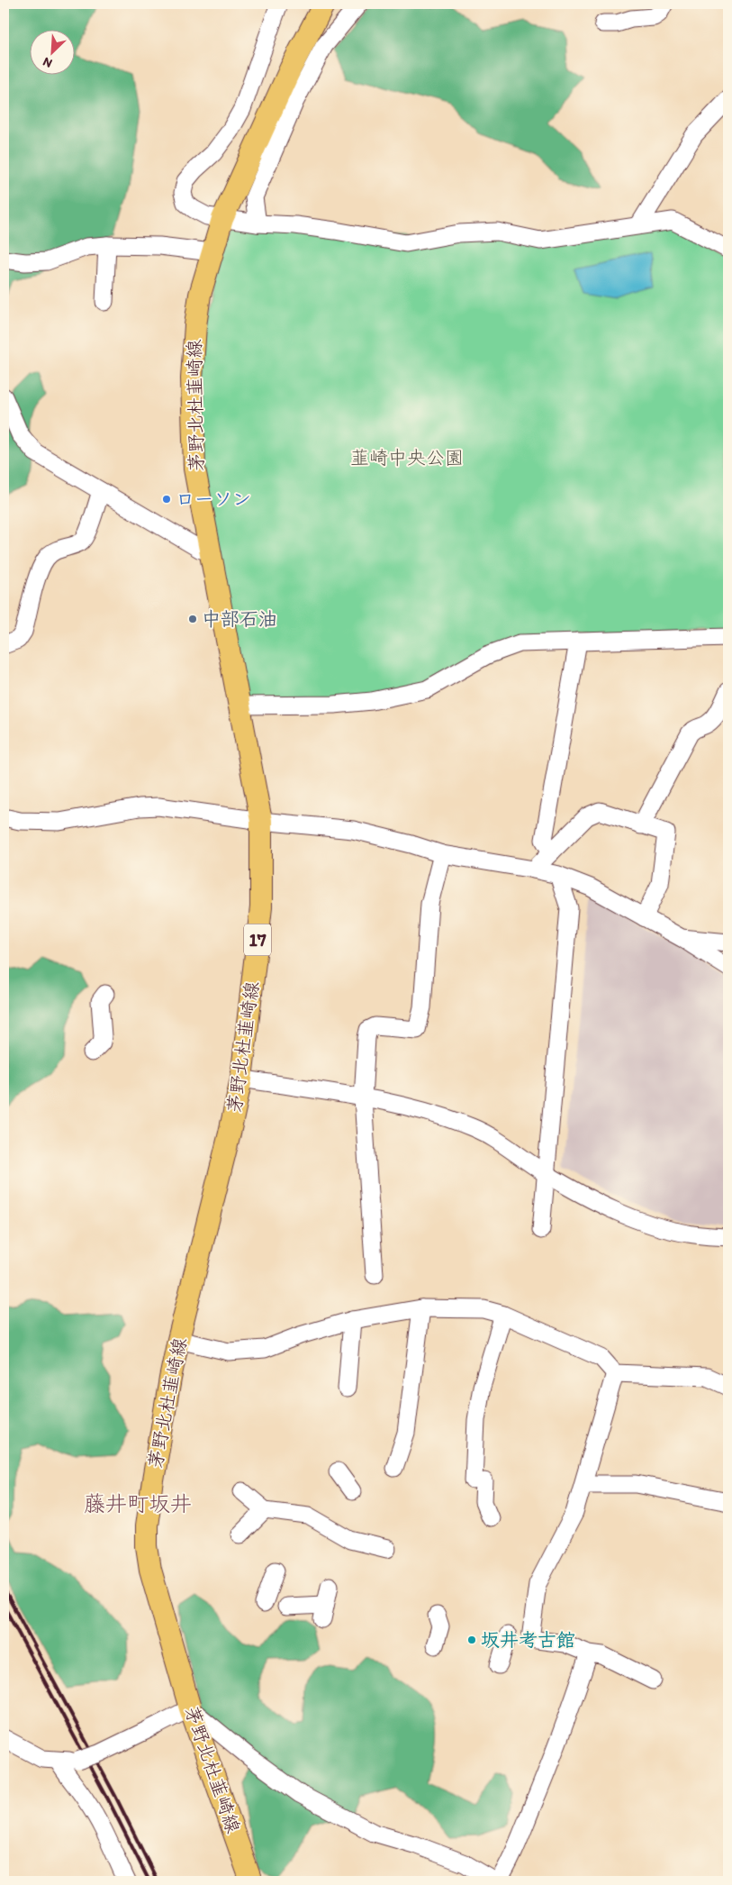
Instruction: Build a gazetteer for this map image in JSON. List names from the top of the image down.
{
  "streets": {
    "main road": ["茅野北杜韮崎線", "17"]
  },
  "districts": ["藤井町坂井"],
  "parks": ["韮崎中央公園"],
  "places": ["ローソン", "中部石油", "坂井考古館"],
  "north": "bottom left"
}
